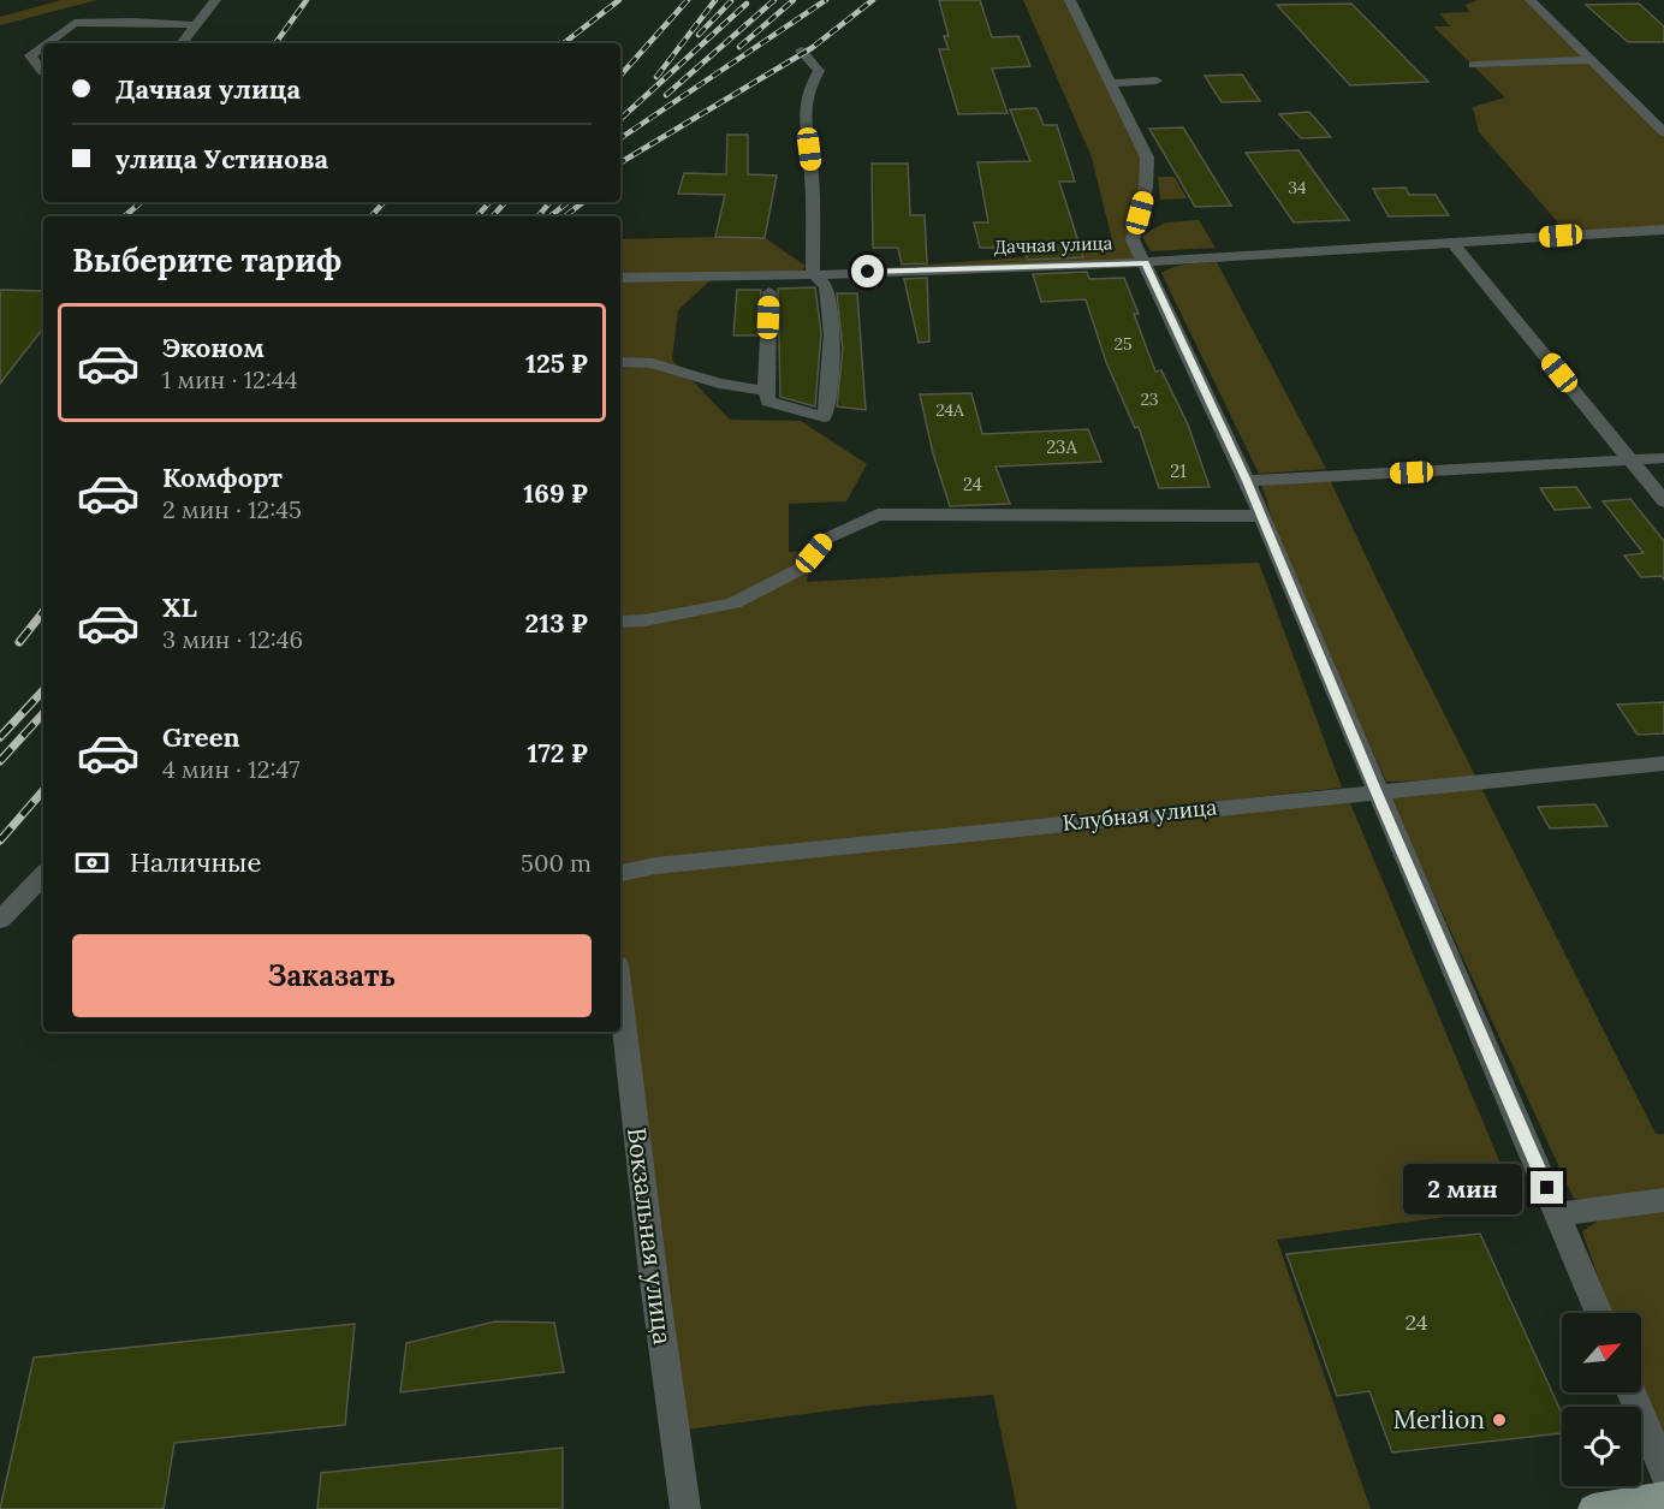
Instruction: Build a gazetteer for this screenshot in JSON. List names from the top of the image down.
{
  "streets": {
    "street": ["Дачная улица", "Клубная улица", "Вокзальная улица"]
  },
  "places": ["Merlion"],
  "house_numbers": [
    "34",
    "25",
    "23",
    "24А",
    "23А",
    "21",
    "24",
    "24"
  ],
  "north": "top right",
  "page": {
    "banner": ["Дачная улица", "улица Устинова"],
    "heading": "Выберите тариф",
    "list": [
      {
        "name": "Эконом",
        "note": "1 мин · 12:44",
        "value": "125 ₽"
      },
      {
        "name": "Комфорт",
        "note": "2 мин · 12:45",
        "value": "169 ₽"
      },
      {
        "name": "XL",
        "note": "3 мин · 12:46",
        "value": "213 ₽"
      },
      {
        "name": "Green",
        "note": "4 мин · 12:47",
        "value": "172 ₽"
      }
    ],
    "pay": ["Наличные", "500 m"],
    "buttons": "Заказать",
    "bubble": "2 мин"
  }
}
